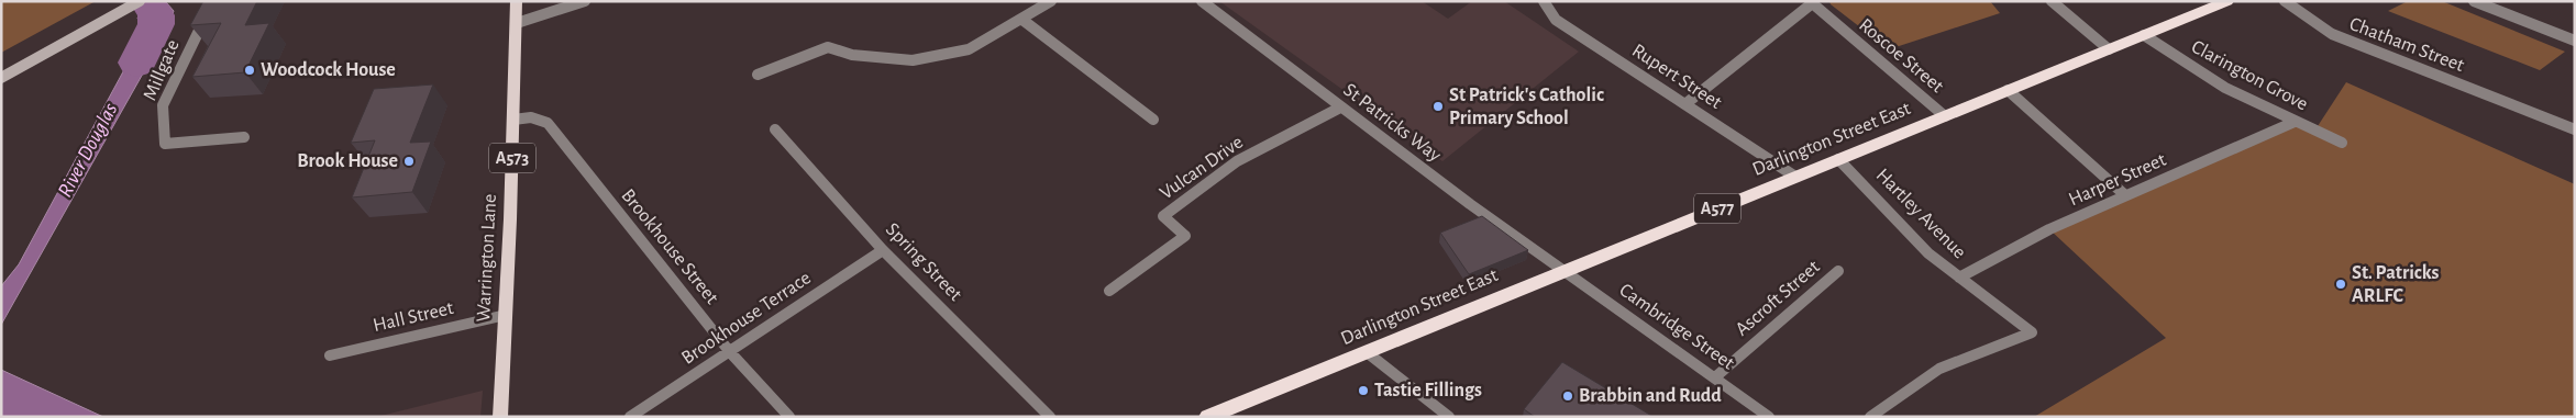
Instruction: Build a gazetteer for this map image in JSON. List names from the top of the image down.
{
  "streets": {
    "highway": ["Darlington Street East", "A577"],
    "main road": ["A573", "Warrington Lane"],
    "street": [
      "Chatham Street",
      "Roscoe Street",
      "Millgate",
      "Clarington Grove",
      "Rupert Street",
      "St Patricks Way",
      "Vulcan Drive",
      "Harper Street",
      "Hartley Avenue",
      "Brookhouse Street",
      "Spring Street",
      "Ascroft Street",
      "Hall Street",
      "Brookhouse Terrace",
      "Cambridge Street"
    ]
  },
  "crossings": [
    ["Roscoe Street", "Darlington Street East"],
    ["Clarington Grove", "Darlington Street East"],
    ["Clarington Grove", "Harper Street"],
    ["Rupert Street", "Darlington Street East"],
    ["St Patricks Way", "Darlington Street East"],
    ["St Patricks Way", "Vulcan Drive"],
    ["St Patricks Way", "Cambridge Street"],
    ["Darlington Street East", "Hartley Avenue"],
    ["Darlington Street East", "Cambridge Street"],
    ["Harper Street", "Hartley Avenue"],
    ["Brookhouse Street", "Warrington Lane"],
    ["Brookhouse Street", "Brookhouse Terrace"],
    ["Warrington Lane", "Hall Street"],
    ["Spring Street", "Brookhouse Terrace"],
    ["Ascroft Street", "Cambridge Street"]
  ],
  "water": ["River Douglas"],
  "places": [
    "Woodcock House",
    "St Patrick's Catholic Primary School",
    "Brook House",
    "St. Patricks ARLFC",
    "Tastie Fillings",
    "Brabbin and Rudd"
  ]
}
